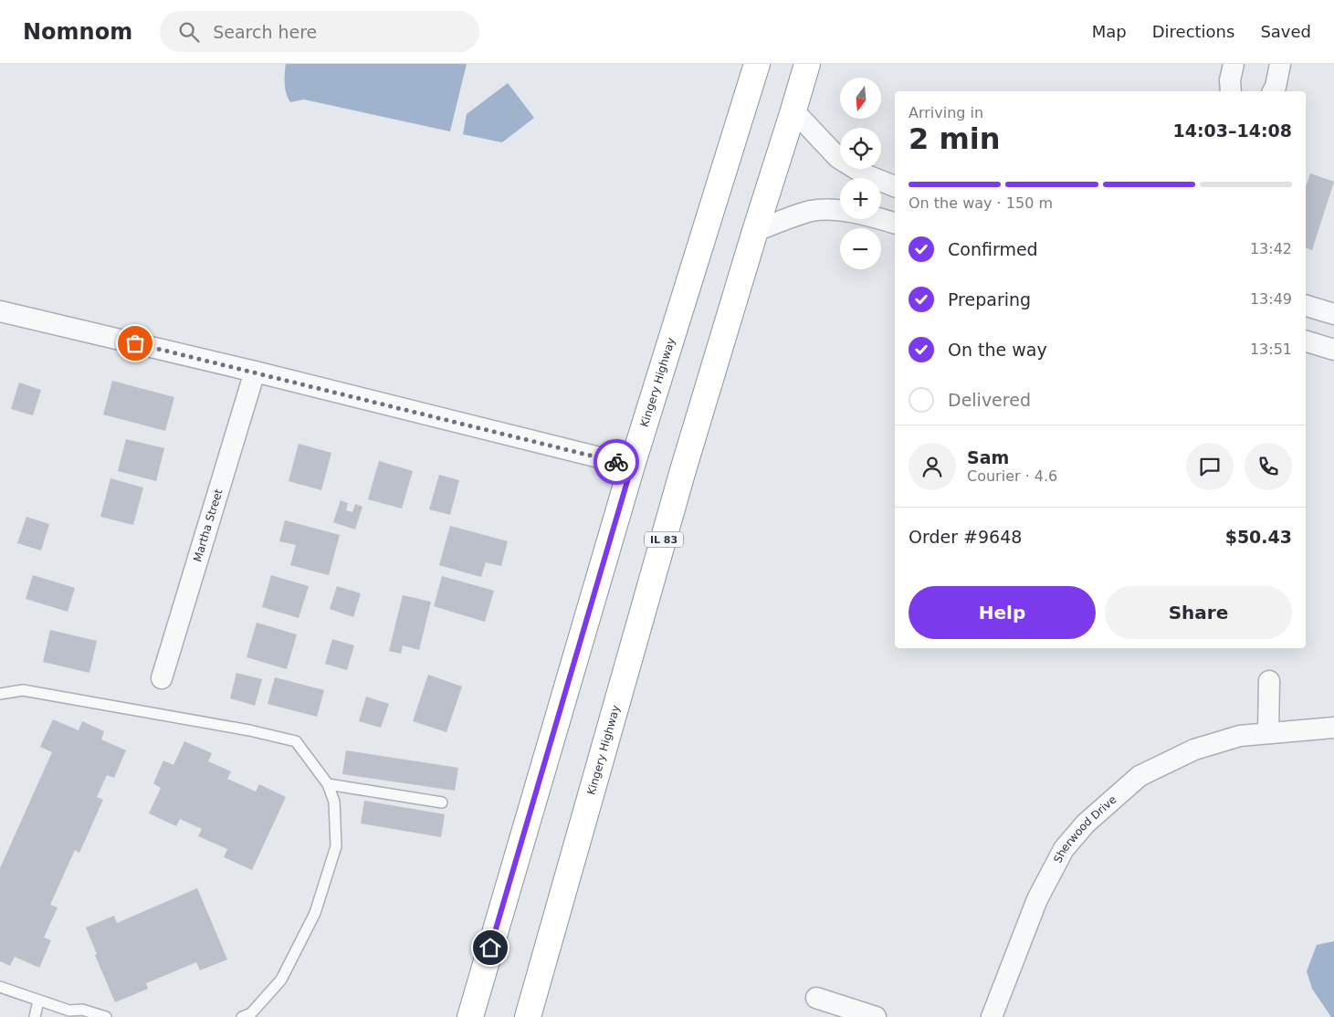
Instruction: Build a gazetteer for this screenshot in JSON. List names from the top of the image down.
{
  "streets": {
    "highway": ["Kingery Highway", "IL 83"],
    "street": ["Martha Street", "Sherwood Drive"]
  },
  "north": "bottom",
  "page": {
    "header": "Nomnom",
    "search": "Search here",
    "nav": ["Map", "Directions", "Saved"],
    "map_buttons": ["+", "−"],
    "heading": ["2 min", "Arriving in", "14:03–14:08"],
    "panel": [
      "Sam",
      "Courier · 4.6",
      "Order #9648",
      "$50.43"
    ],
    "bar": "On the way · 150 m",
    "list": [
      ["Confirmed", "13:42"],
      ["Preparing", "13:49"],
      ["On the way", "13:51"],
      "Delivered"
    ],
    "buttons": ["Help", "Share"]
  }
}
